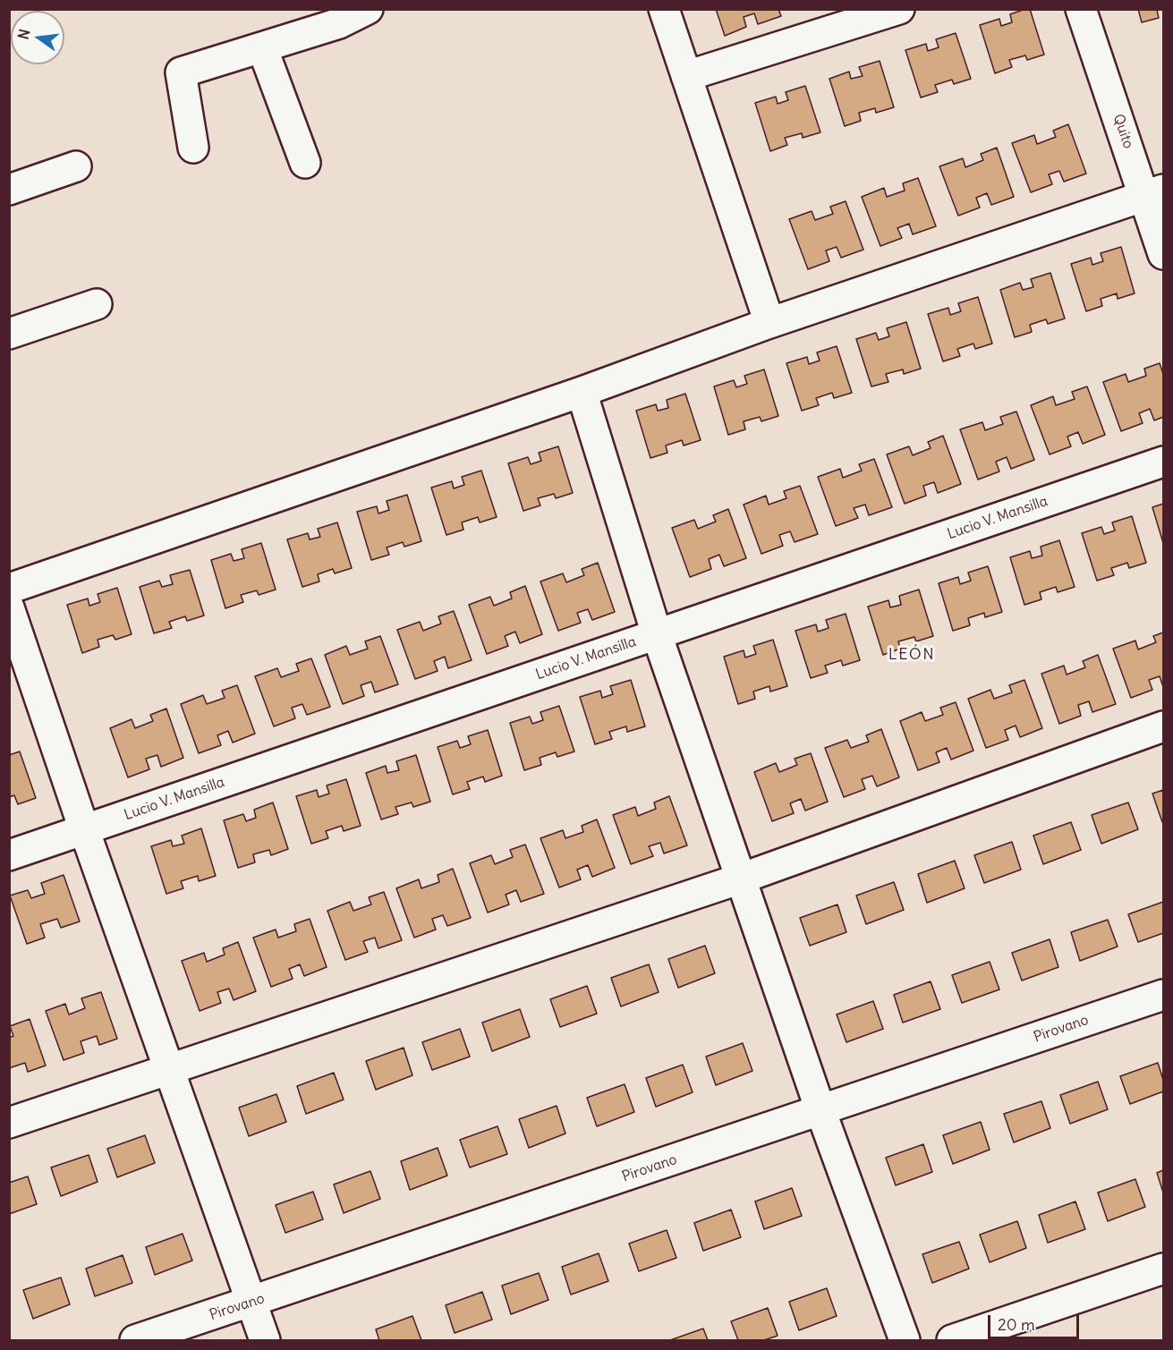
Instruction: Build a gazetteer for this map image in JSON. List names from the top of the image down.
{
  "streets": {
    "street": ["Quito", "Lucio V. Mansilla", "Pirovano"]
  },
  "districts": ["LEÓN"],
  "scale_bar": "20 m",
  "north": "left"
}
